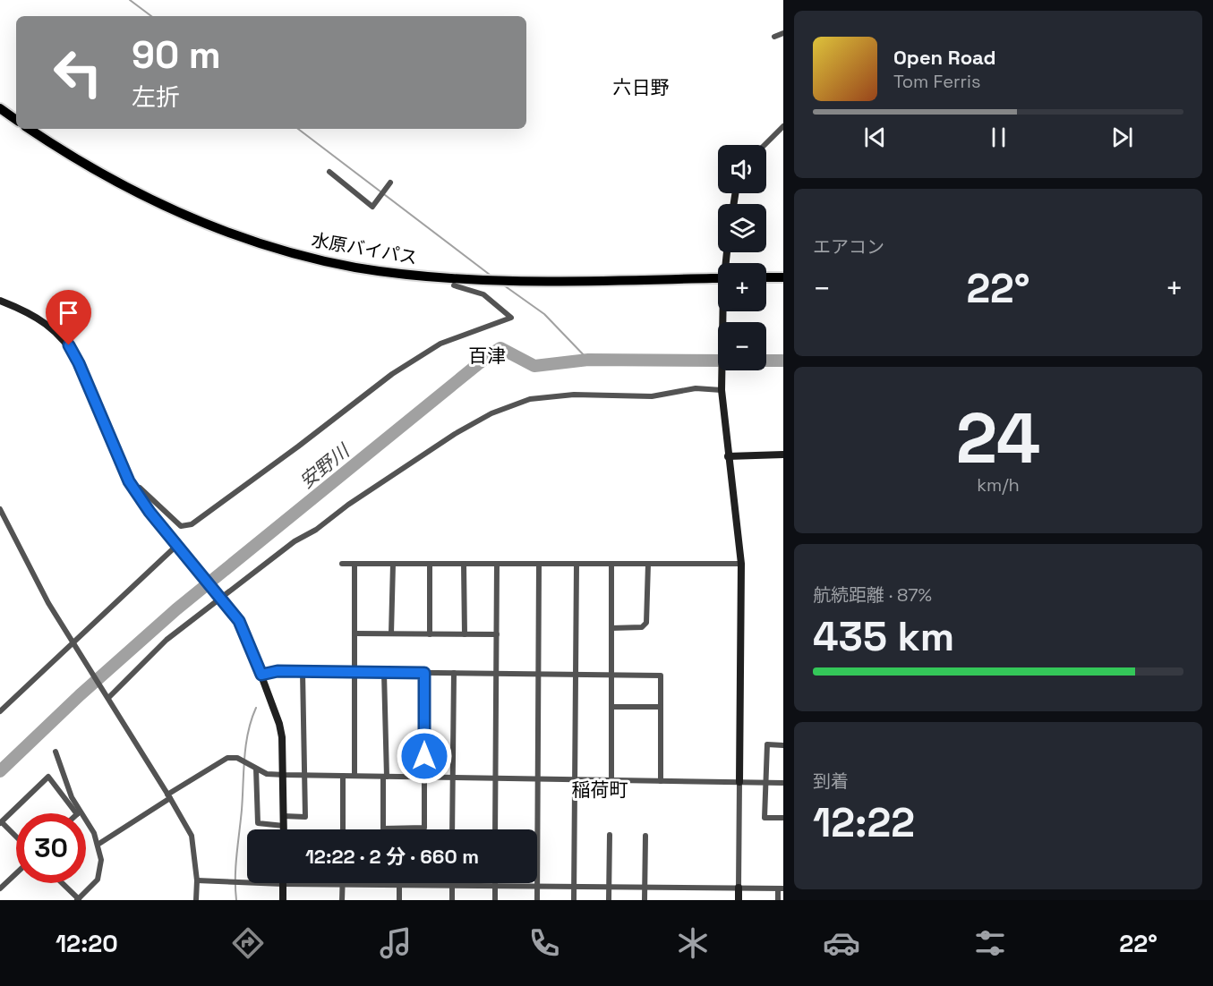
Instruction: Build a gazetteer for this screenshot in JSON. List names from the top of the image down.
{
  "streets": {
    "highway": ["水原バイパス"]
  },
  "districts": ["六日野", "百津", "稲荷町"],
  "water": ["安野川"],
  "page": {
    "turn": ["90 m", "左折"],
    "song": ["Open Road", "Tom Ferris"],
    "map_buttons": ["+", "−"],
    "tile": [
      "エアコン",
      ["24", "km/h"],
      ["航続距離 · 87%", "435 km"],
      ["到着", "12:22"]
    ],
    "heat": ["−", "22°", "+"],
    "limit": "30",
    "trip": "12:22 · 2 分 · 660 m",
    "tabs": ["12:20", "22°"]
  }
}
